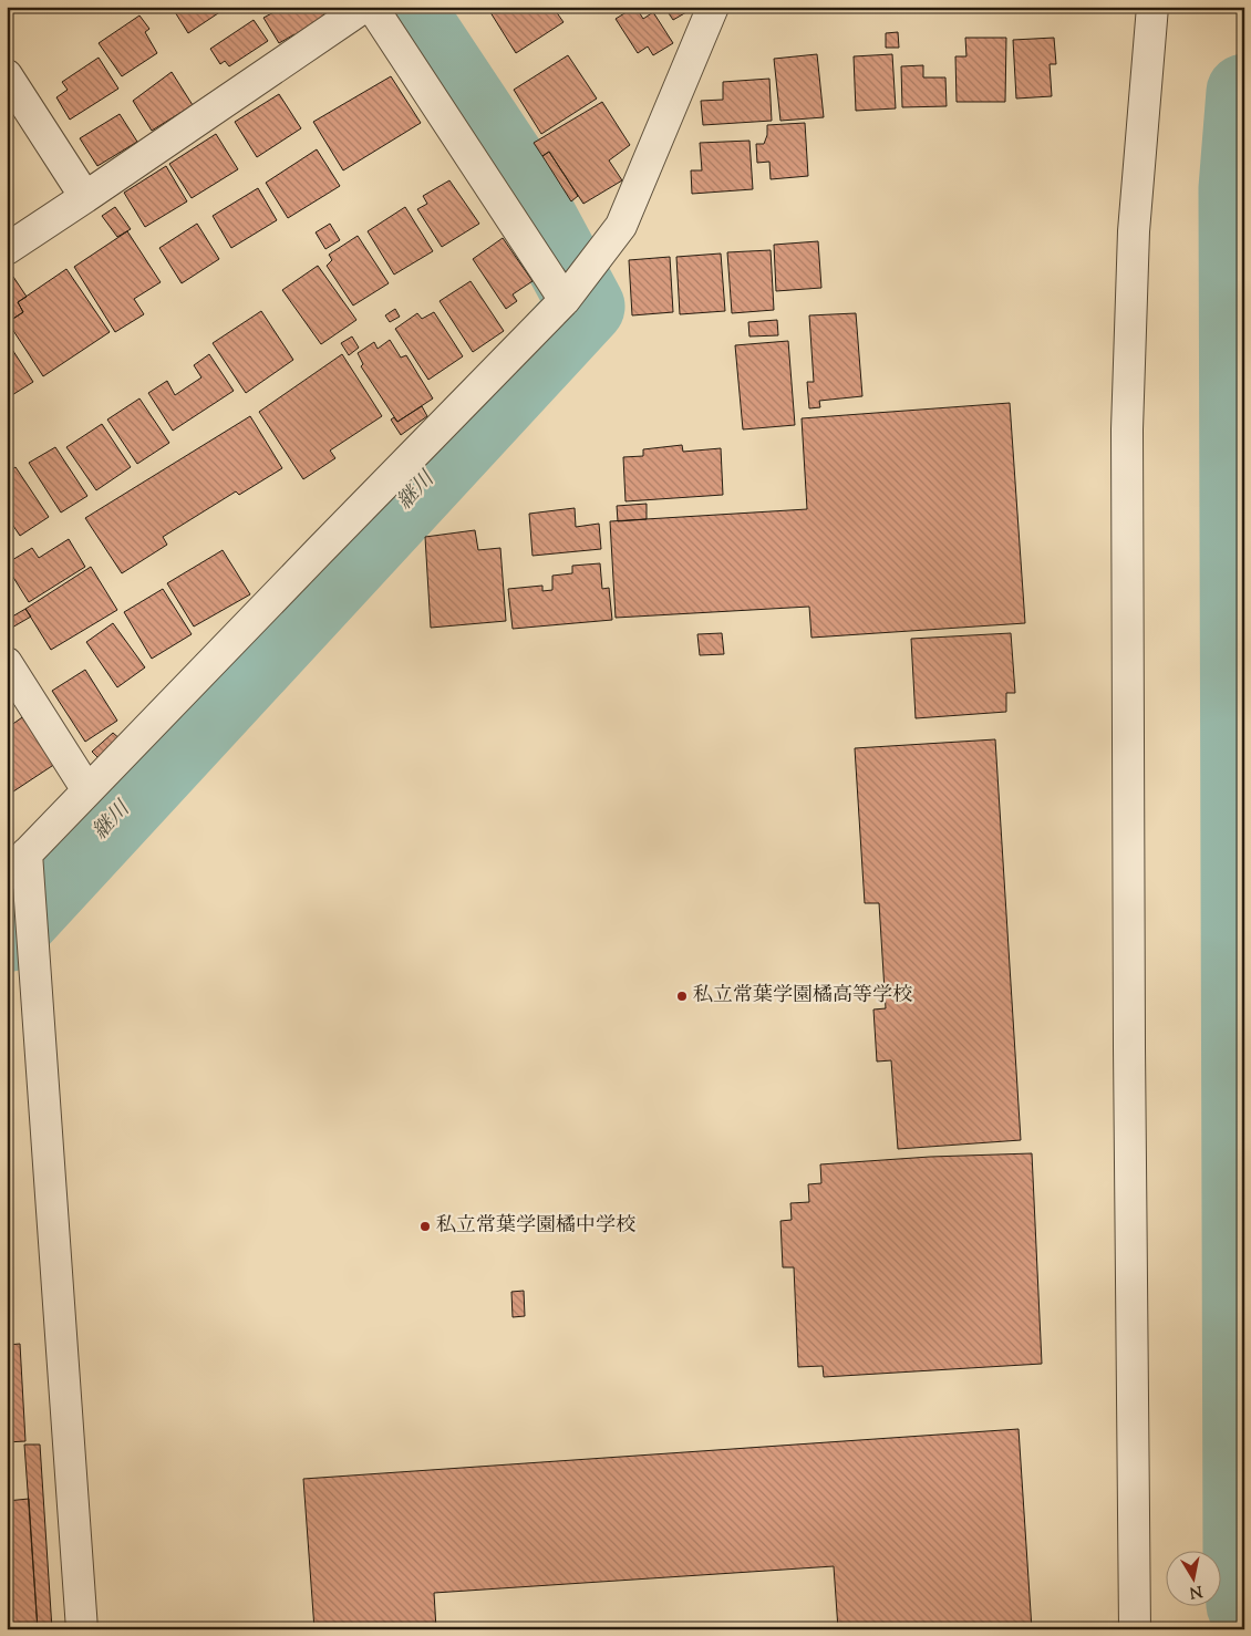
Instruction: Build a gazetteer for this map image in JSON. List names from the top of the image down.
{
  "water": ["継川"],
  "places": ["私立常葉学園橘高等学校", "私立常葉学園橘中学校"],
  "north": "bottom"
}
